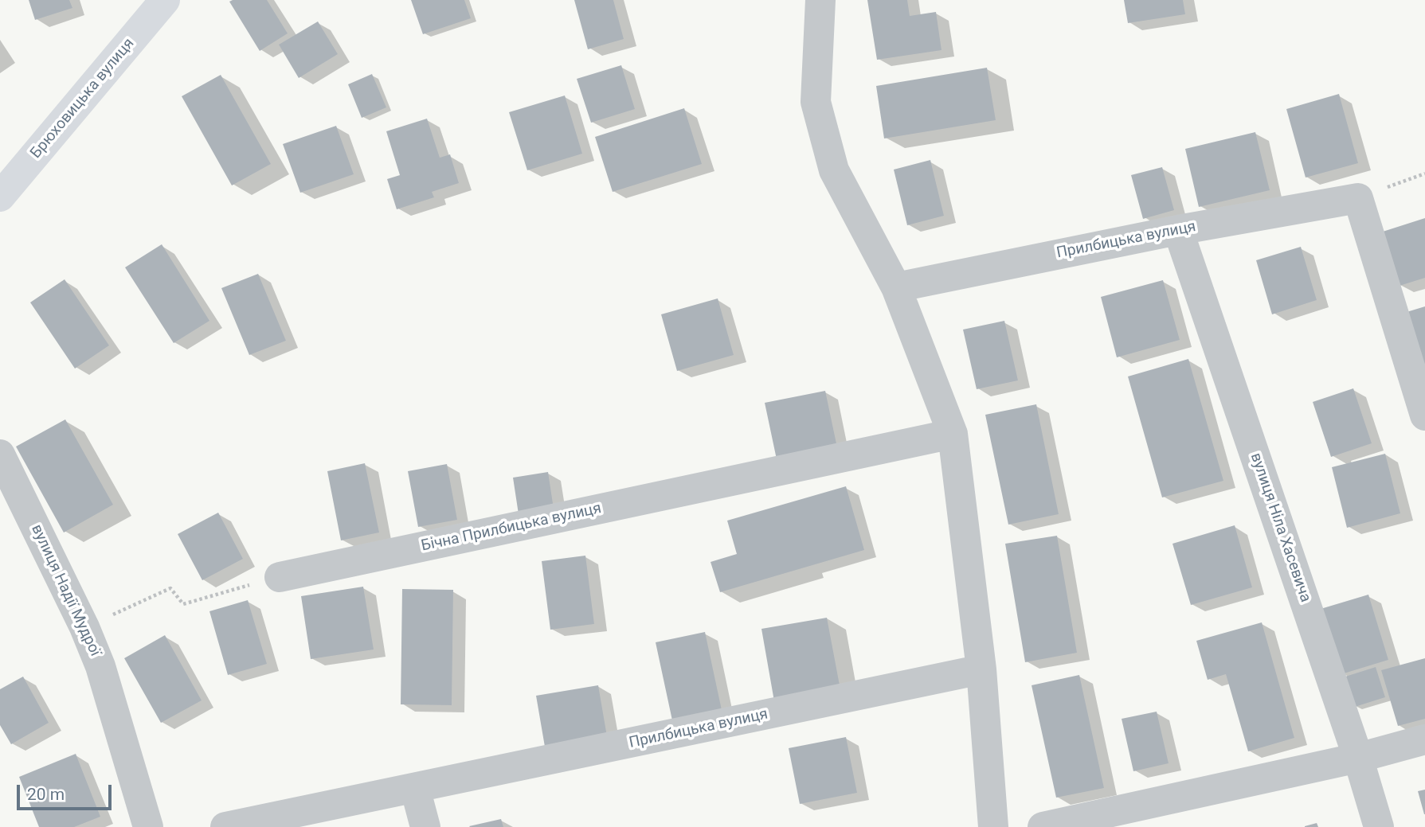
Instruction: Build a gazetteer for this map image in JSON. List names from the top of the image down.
{
  "streets": {
    "main road": ["Брюховицька вулиця"],
    "street": [
      "Прилбицька вулиця",
      "Бічна Прилбицька вулиця",
      "вулиця Ніла Хасевича",
      "вулиця Надії Мудрої"
    ]
  },
  "crossings": [
    ["Прилбицька вулиця", "вулиця Ніла Хасевича"]
  ],
  "scale_bar": "20 m"
}
